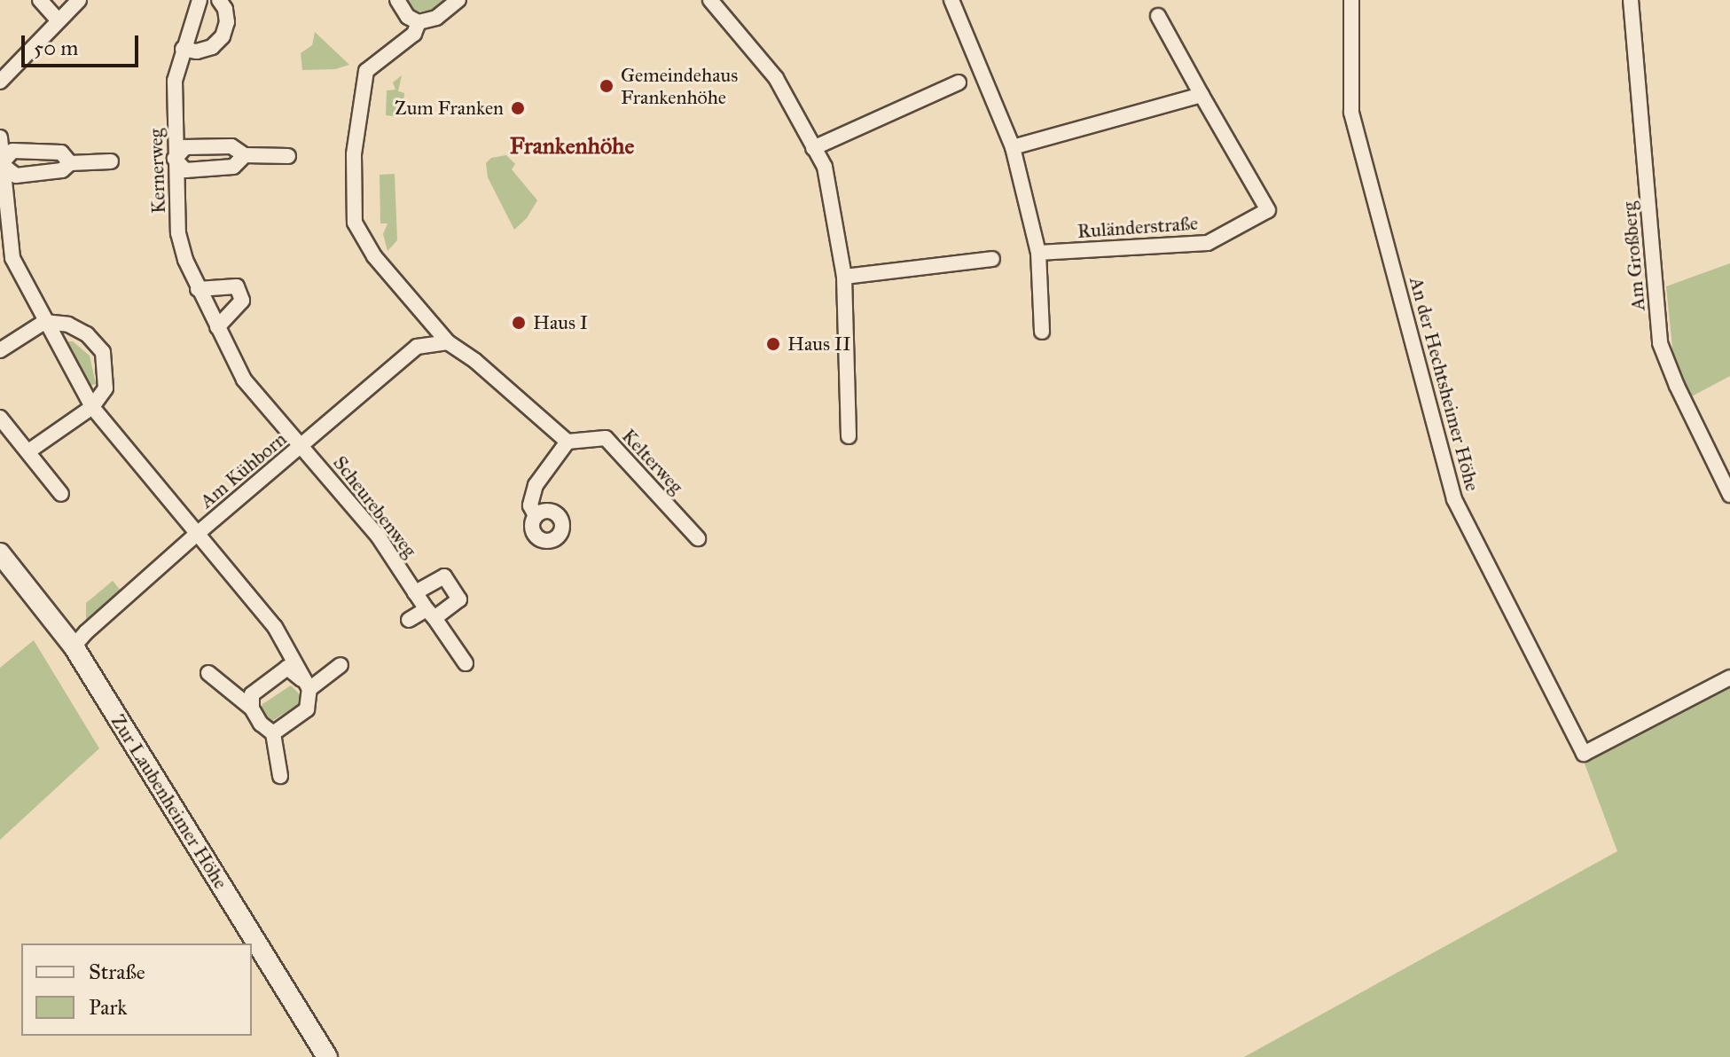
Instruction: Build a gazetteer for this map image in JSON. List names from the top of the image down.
{
  "streets": {
    "street": [
      "Kernerweg",
      "Ruländerstraße",
      "Am Großberg",
      "An der Hechtsheimer Höhe",
      "Kelterweg",
      "Am Kühborn",
      "Scheurebenweg",
      "Zur Laubenheimer Höhe"
    ]
  },
  "crossings": [
    ["Kernerweg", "Am Kühborn"],
    ["Kernerweg", "Scheurebenweg"],
    ["Am Kühborn", "Scheurebenweg"],
    ["Am Kühborn", "Zur Laubenheimer Höhe"]
  ],
  "districts": ["Frankenhöhe"],
  "places": [
    "Gemeindehaus Frankenhöhe",
    "Zum Franken",
    "Haus I",
    "Haus II"
  ],
  "legend": ["Straße", "Park"],
  "scale_bar": "50 m"
}
